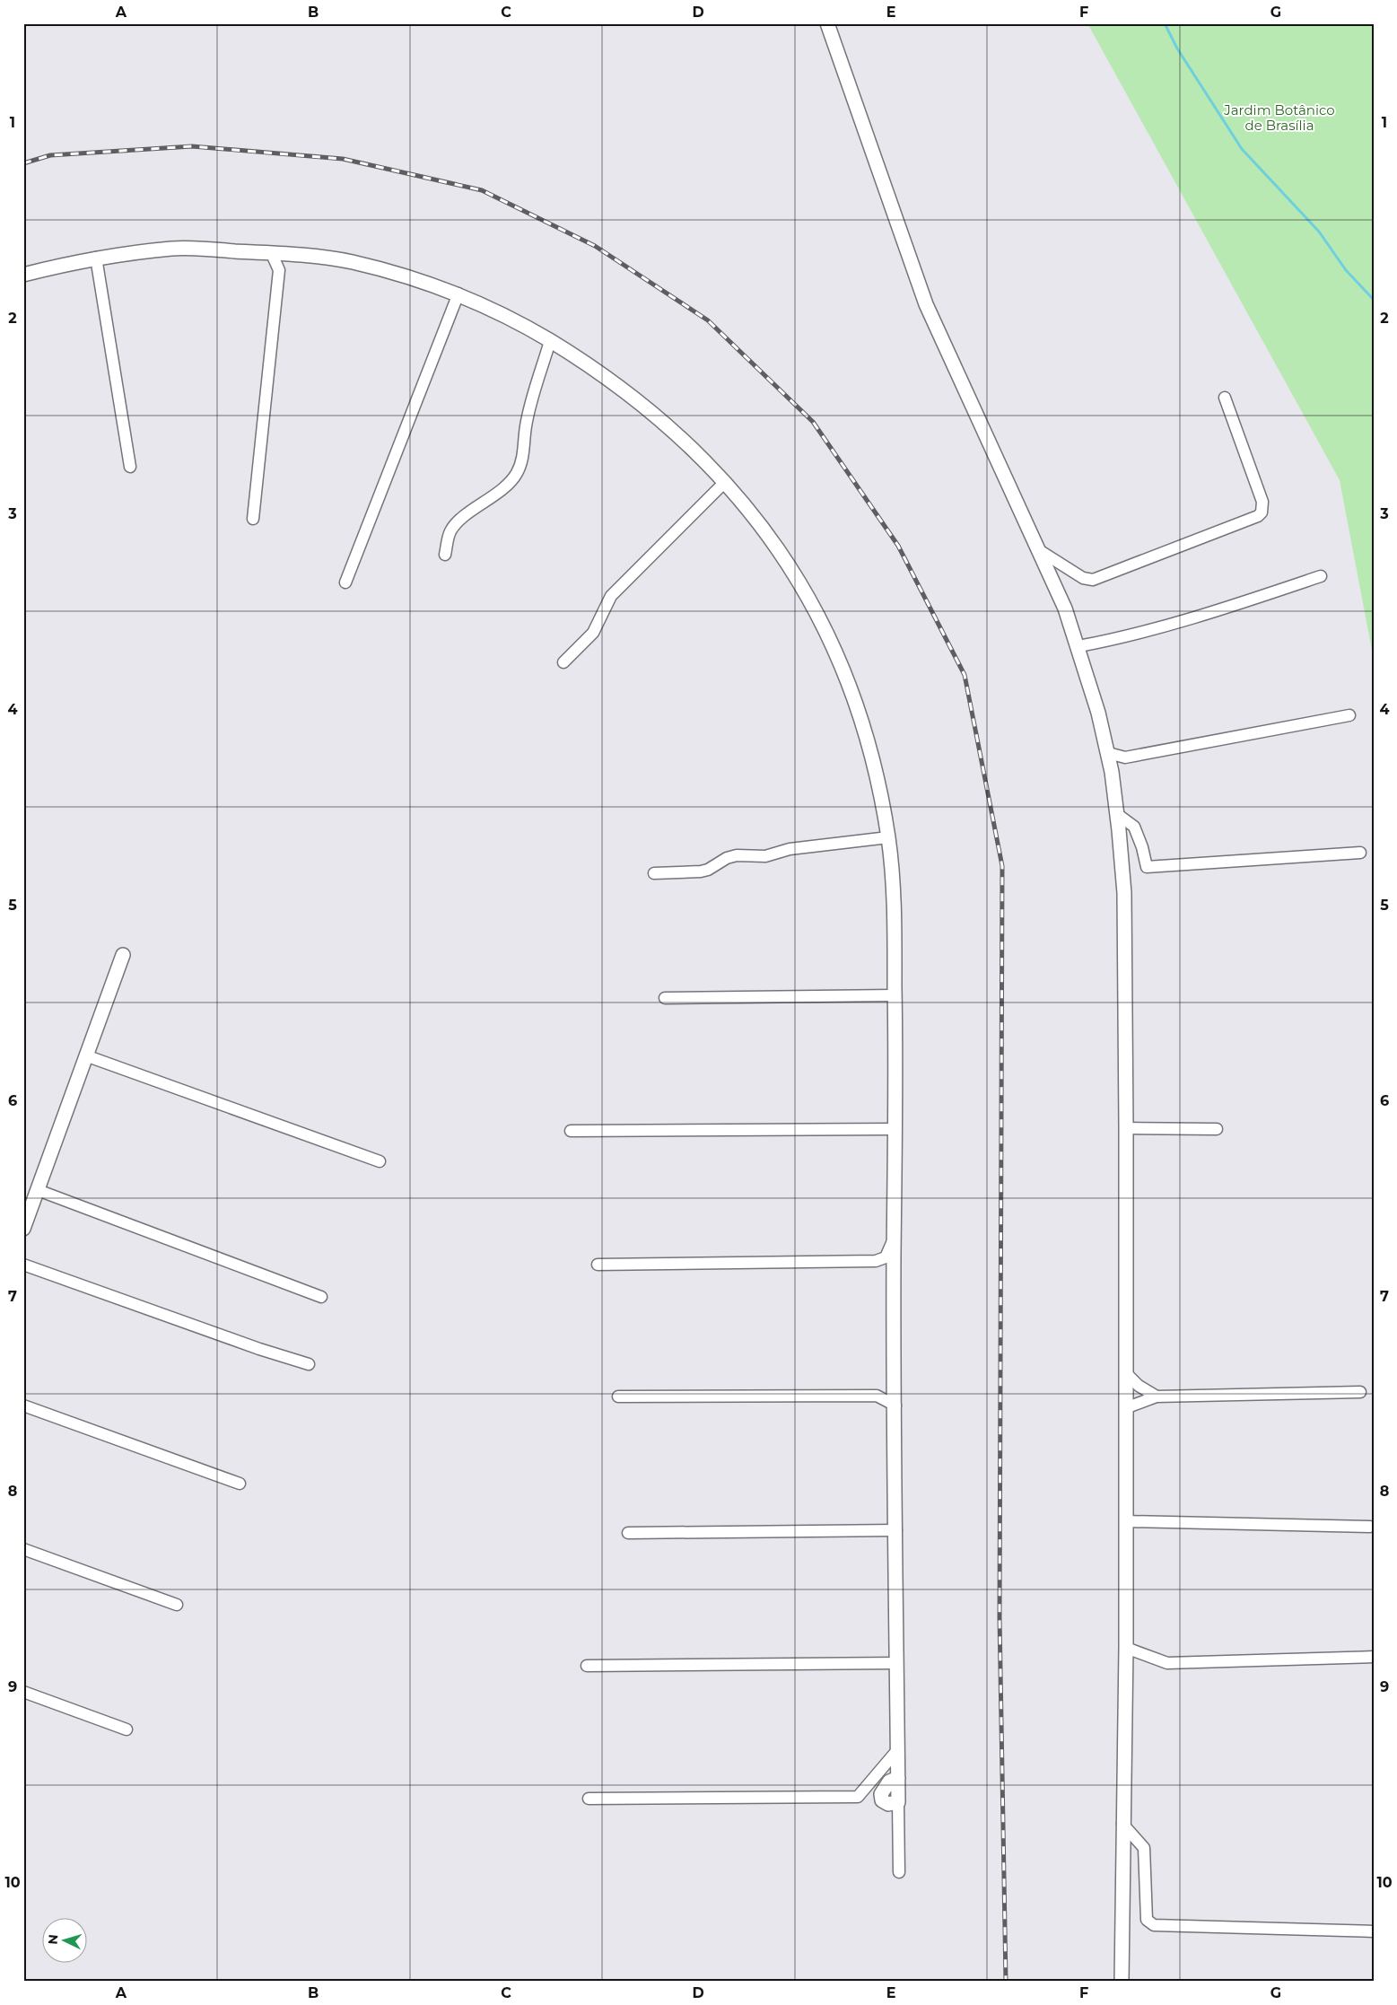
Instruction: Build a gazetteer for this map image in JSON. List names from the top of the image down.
{
  "parks": ["Jardim Botânico de Brasília"],
  "north": "left",
  "grid": {
    "columns": [
      "A",
      "B",
      "C",
      "D",
      "E",
      "F",
      "G"
    ],
    "rows": [
      "1",
      "2",
      "3",
      "4",
      "5",
      "6",
      "7",
      "8",
      "9",
      "10"
    ]
  }
}
